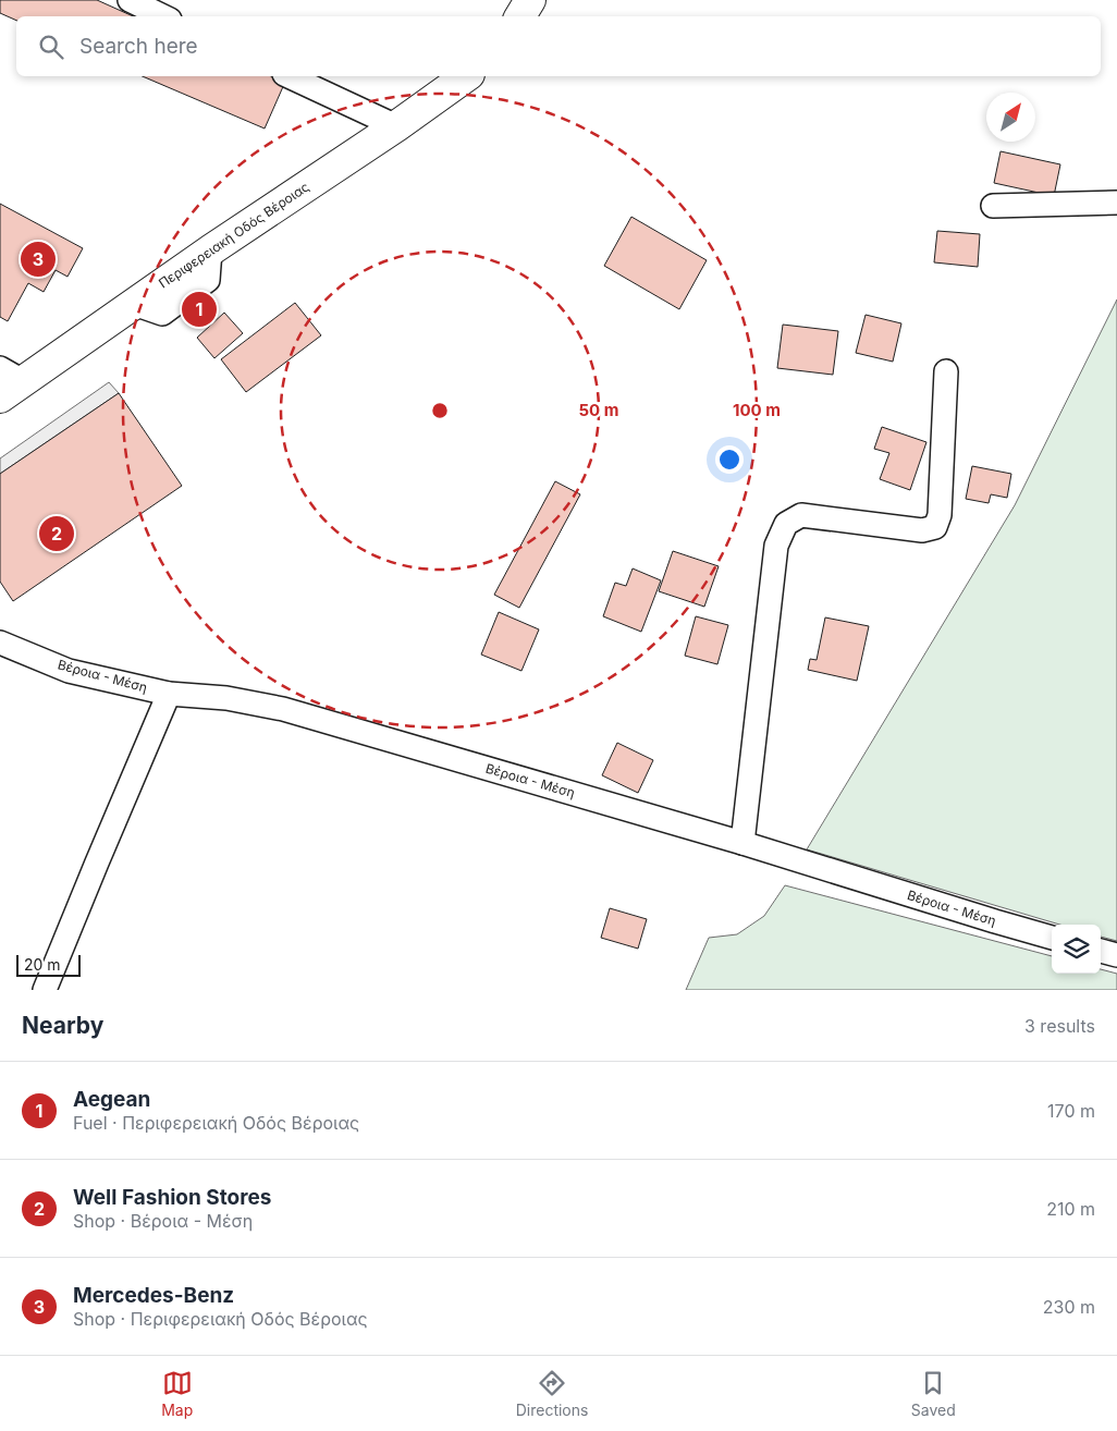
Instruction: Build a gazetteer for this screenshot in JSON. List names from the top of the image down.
{
  "streets": {
    "main road": ["Περιφερειακή Οδός Βέροιας"],
    "street": ["Βέροια - Μέση"]
  },
  "scale_bar": "20 m",
  "north": "top right",
  "page": {
    "search": "Search here",
    "pins": ["3", "1", "2"],
    "scale": "20 m",
    "heading": ["Nearby", "3 results"],
    "list": [
      {
        "mark": "1",
        "name": "Aegean",
        "note": "Fuel · Περιφερειακή Οδός Βέροιας",
        "value": "170 m"
      },
      {
        "mark": "2",
        "name": "Well Fashion Stores",
        "note": "Shop · Βέροια - Μέση",
        "value": "210 m"
      },
      {
        "mark": "3",
        "name": "Mercedes-Benz",
        "note": "Shop · Περιφερειακή Οδός Βέροιας",
        "value": "230 m"
      }
    ],
    "nav": ["Map", "Directions", "Saved"]
  },
  "rings": ["50 m", "100 m"]
}
